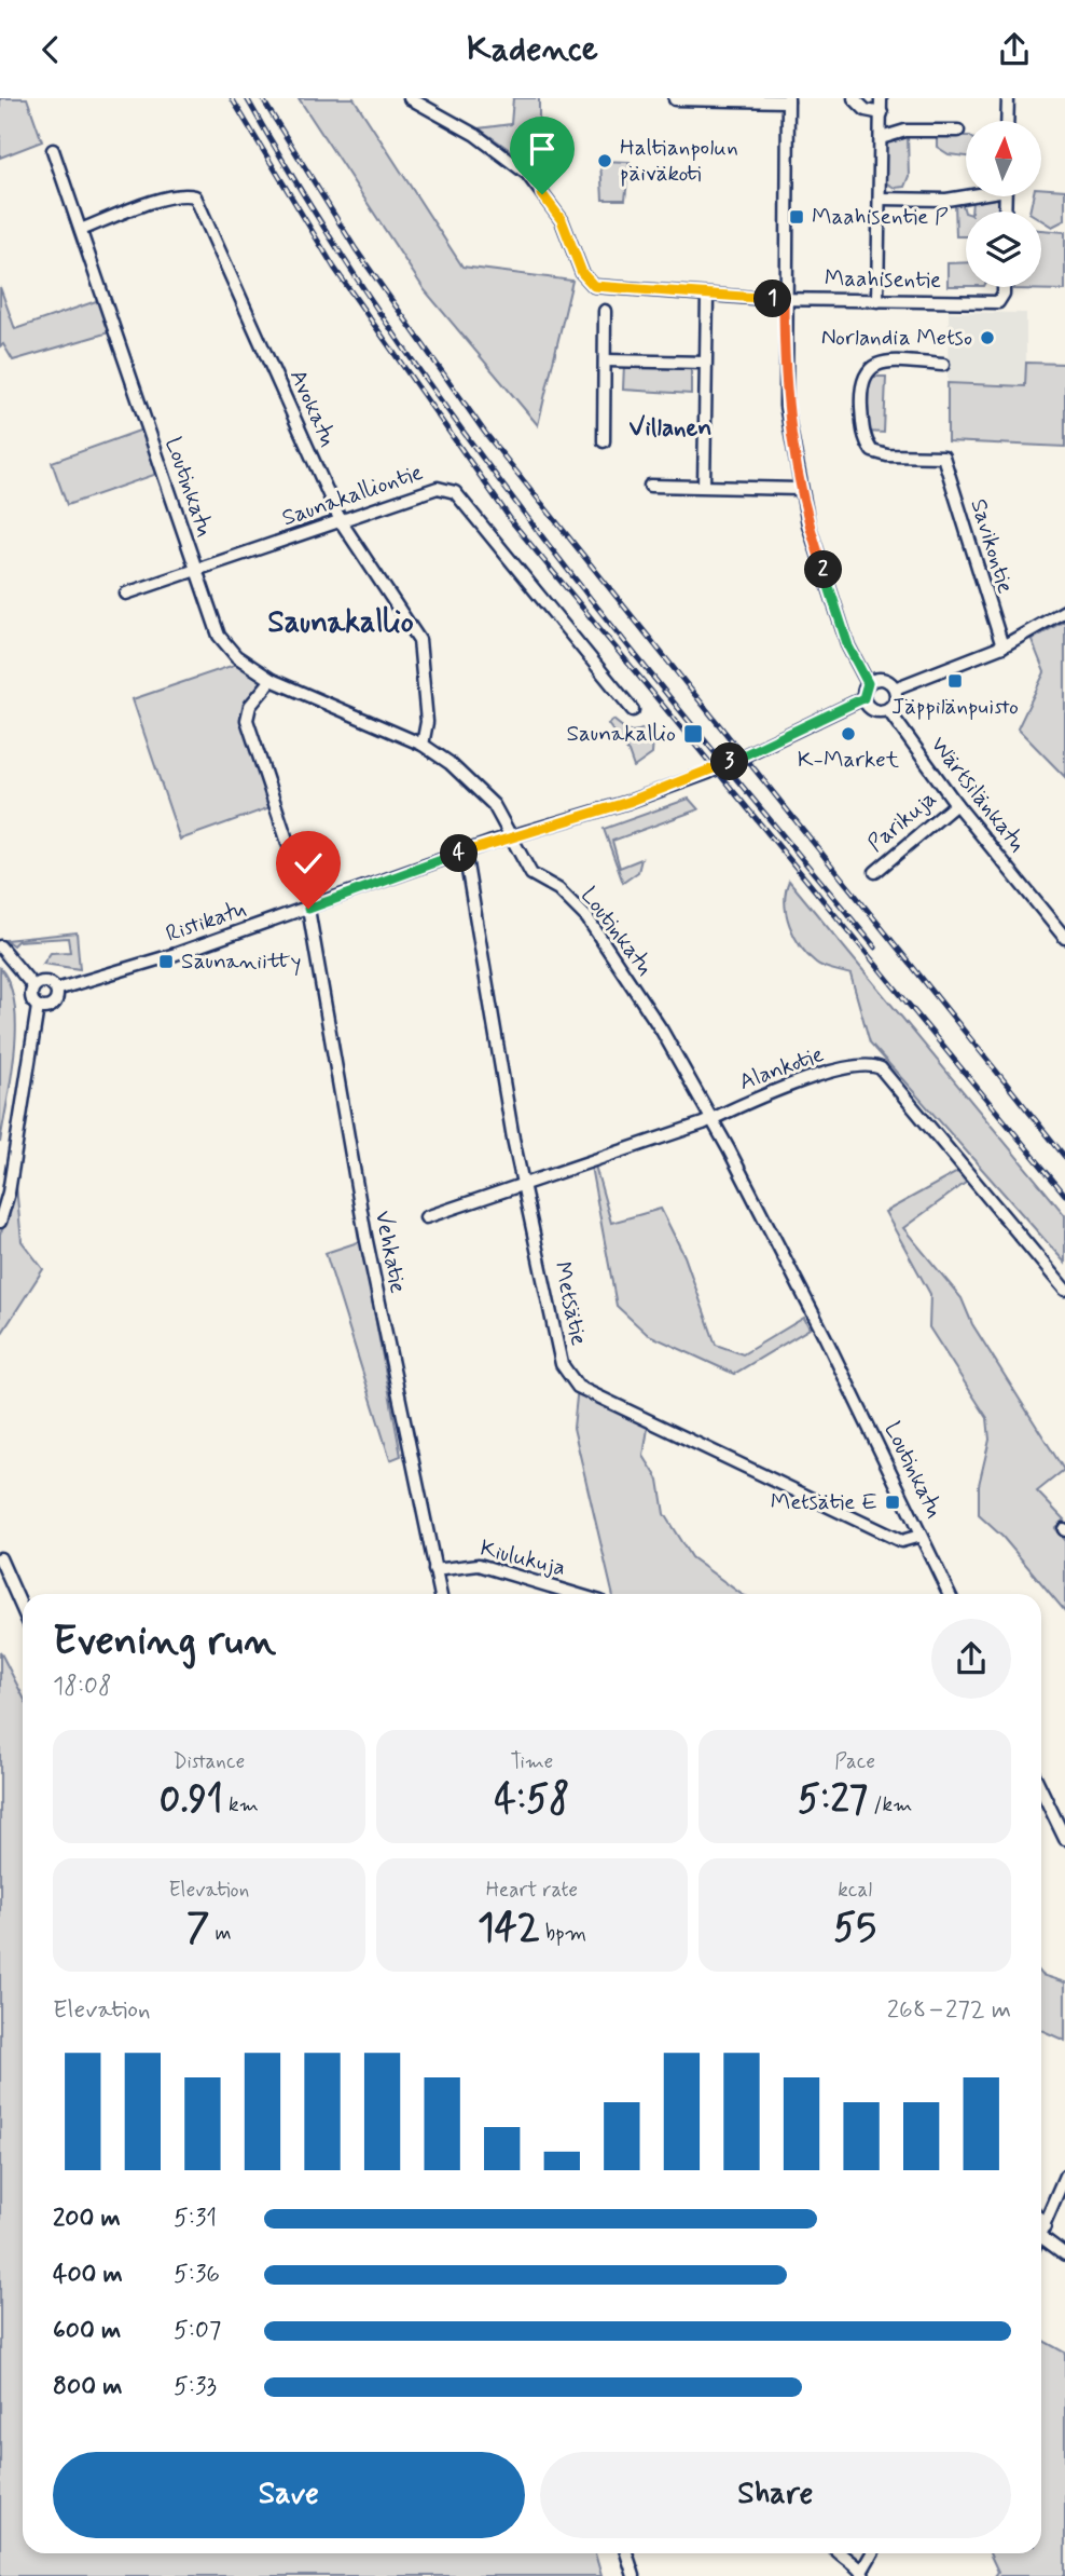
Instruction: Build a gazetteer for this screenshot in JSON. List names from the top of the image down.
{
  "streets": {
    "street": [
      "Maahisentie",
      "Avokatu",
      "Loutinkatu",
      "Saunakalliontie",
      "Savikontie",
      "Wärtsilänkatu",
      "Parikuja",
      "Ristikatu",
      "Alankotie",
      "Vehkatie",
      "Metsätie",
      "Kiulukuja"
    ]
  },
  "crossings": [
    ["Avokatu", "Loutinkatu"],
    ["Avokatu", "Saunakalliontie"],
    ["Loutinkatu", "Saunakalliontie"],
    ["Loutinkatu", "Ristikatu"],
    ["Loutinkatu", "Alankotie"],
    ["Loutinkatu", "Metsätie"],
    ["Wärtsilänkatu", "Parikuja"],
    ["Wärtsilänkatu", "Ristikatu"],
    ["Ristikatu", "Vehkatie"],
    ["Ristikatu", "Metsätie"],
    ["Alankotie", "Metsätie"],
    ["Vehkatie", "Kiulukuja"]
  ],
  "districts": ["Villanen", "Saunakallio"],
  "places": {
    "other": ["Haltianpolun päiväkoti", "Norlandia Metso", "K-Market"],
    "transit": [
      "Maahisentie P",
      "Jäppilänpuisto",
      "Saunakallio",
      "Saunaniitty",
      "Metsätie E"
    ]
  },
  "north": "top",
  "page": {
    "header": "Kadence",
    "pins": [
      "1",
      "2",
      "3",
      "4"
    ],
    "heading": ["Evening run", "18:08"],
    "stats": [
      ["Distance", "0.91 km"],
      ["Time", "4:58"],
      ["Pace", "5:27 /km"],
      ["Elevation", "7 m"],
      ["Heart rate", "142 bpm"],
      ["kcal", "55"]
    ],
    "chart": ["Elevation", "268–272 m"],
    "list": [
      {
        "name": "200 m",
        "note": "5:31"
      },
      {
        "name": "400 m",
        "note": "5:36"
      },
      {
        "name": "600 m",
        "note": "5:07"
      },
      {
        "name": "800 m",
        "note": "5:33"
      }
    ],
    "buttons": ["Save", "Share"]
  }
}
